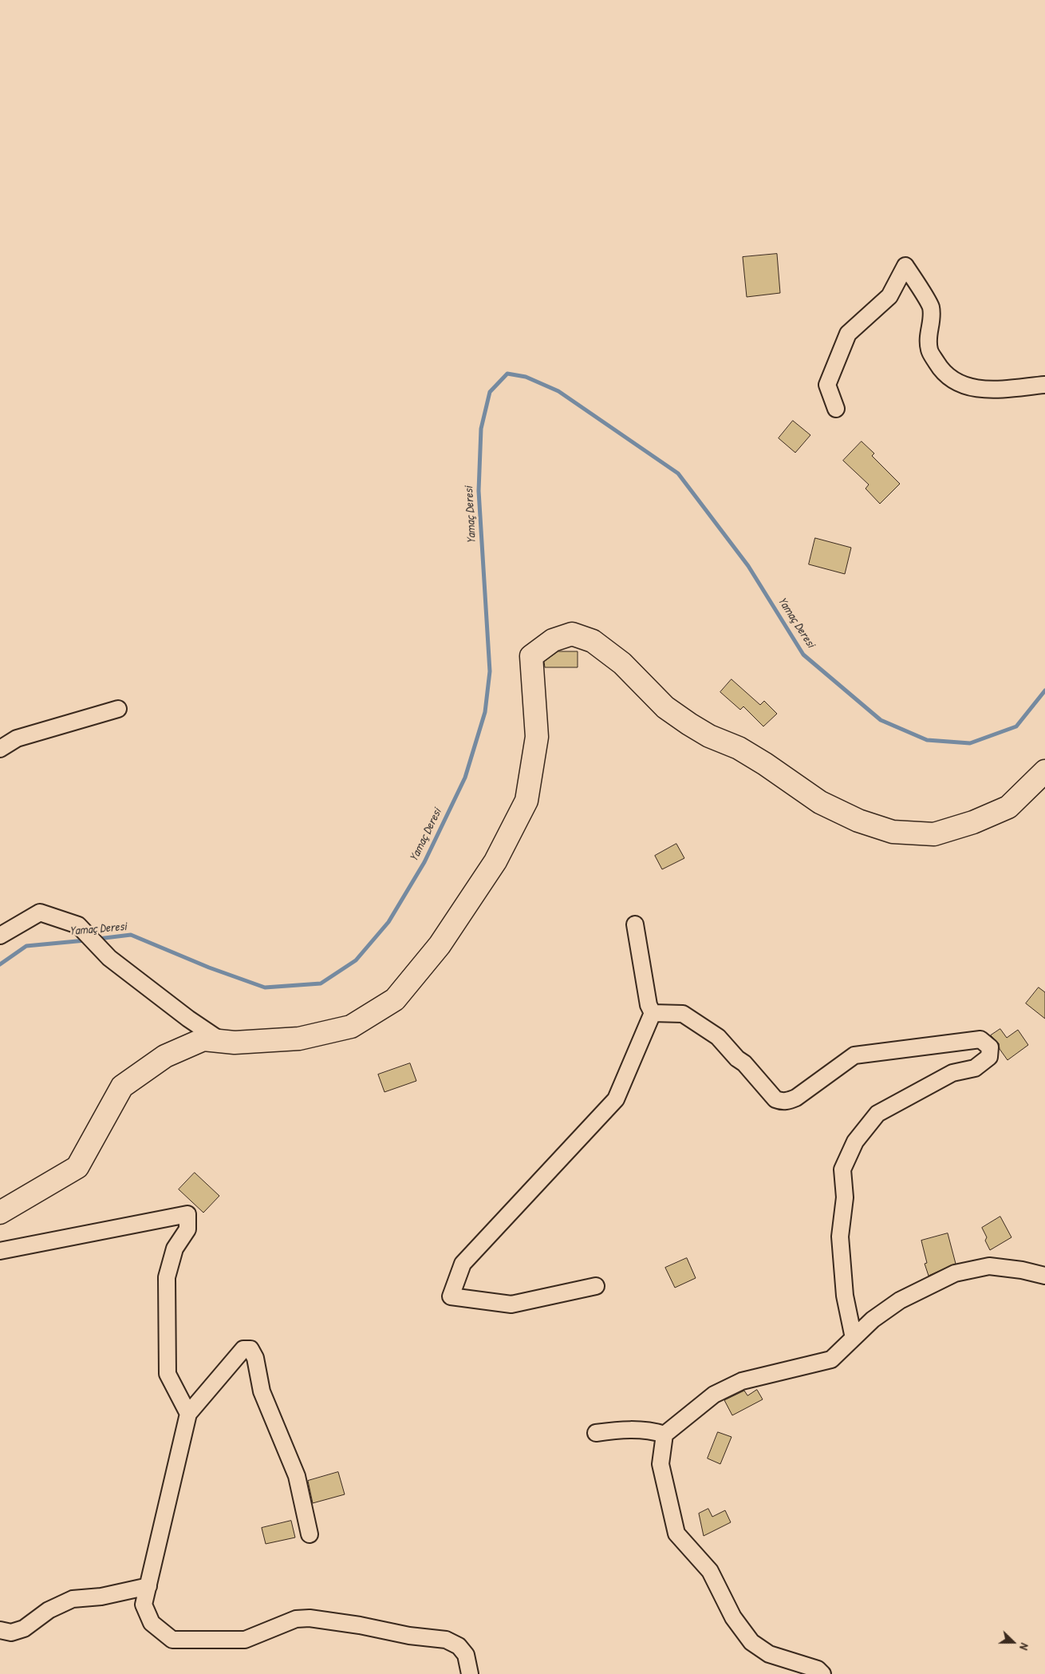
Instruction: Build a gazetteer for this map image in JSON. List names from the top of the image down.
{
  "water": ["Yamaç Deresi"],
  "north": "right"
}
